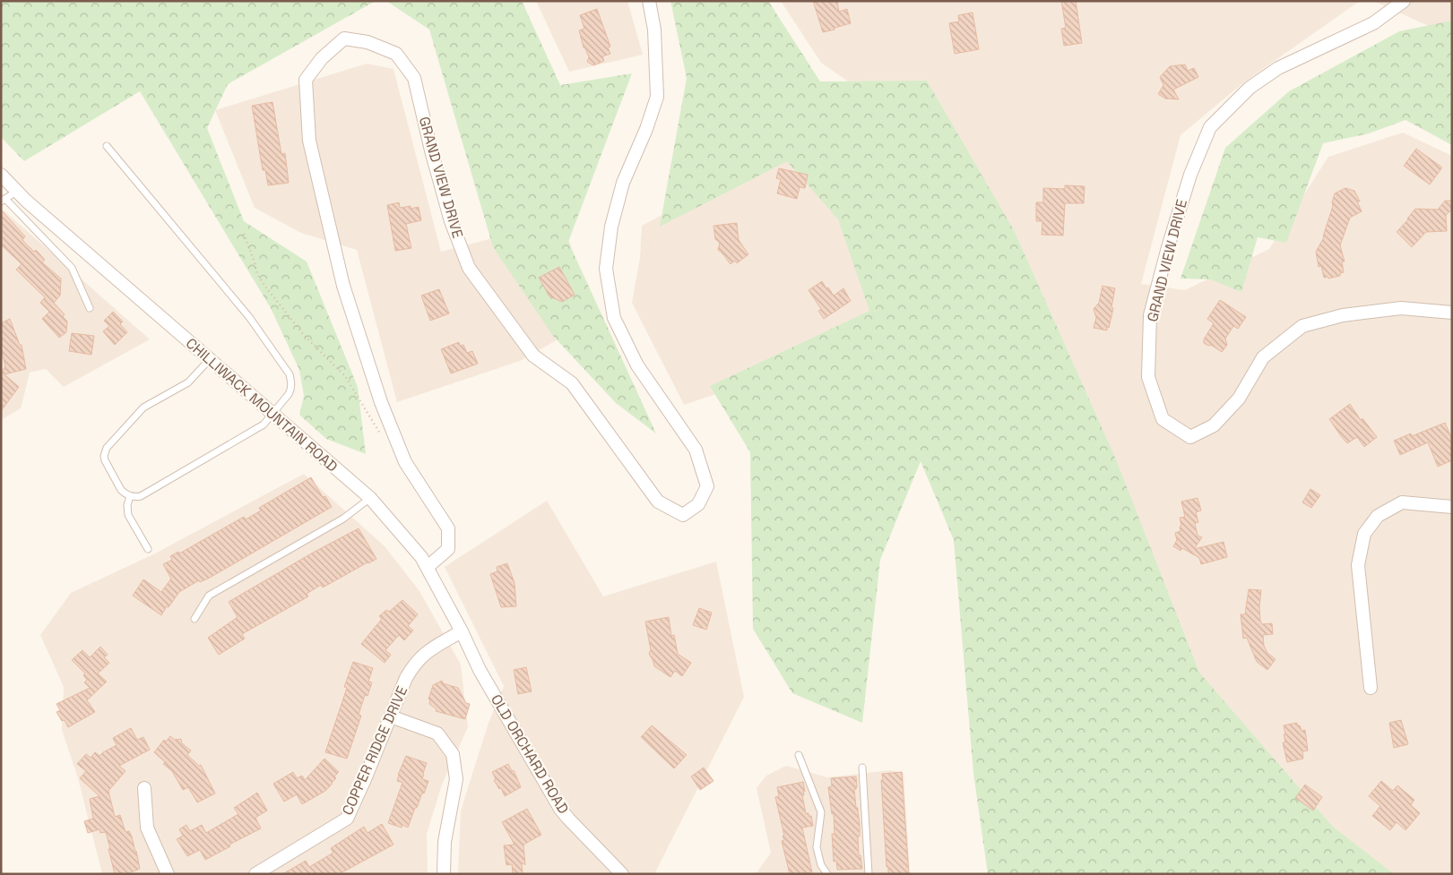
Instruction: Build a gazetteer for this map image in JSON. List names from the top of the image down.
{
  "streets": {
    "street": [
      "GRAND VIEW DRIVE",
      "CHILLIWACK MOUNTAIN ROAD",
      "COPPER RIDGE DRIVE",
      "OLD ORCHARD ROAD"
    ]
  },
  "crossings": [
    ["GRAND VIEW DRIVE", "CHILLIWACK MOUNTAIN ROAD"],
    ["CHILLIWACK MOUNTAIN ROAD", "COPPER RIDGE DRIVE"],
    ["CHILLIWACK MOUNTAIN ROAD", "OLD ORCHARD ROAD"]
  ]
}
